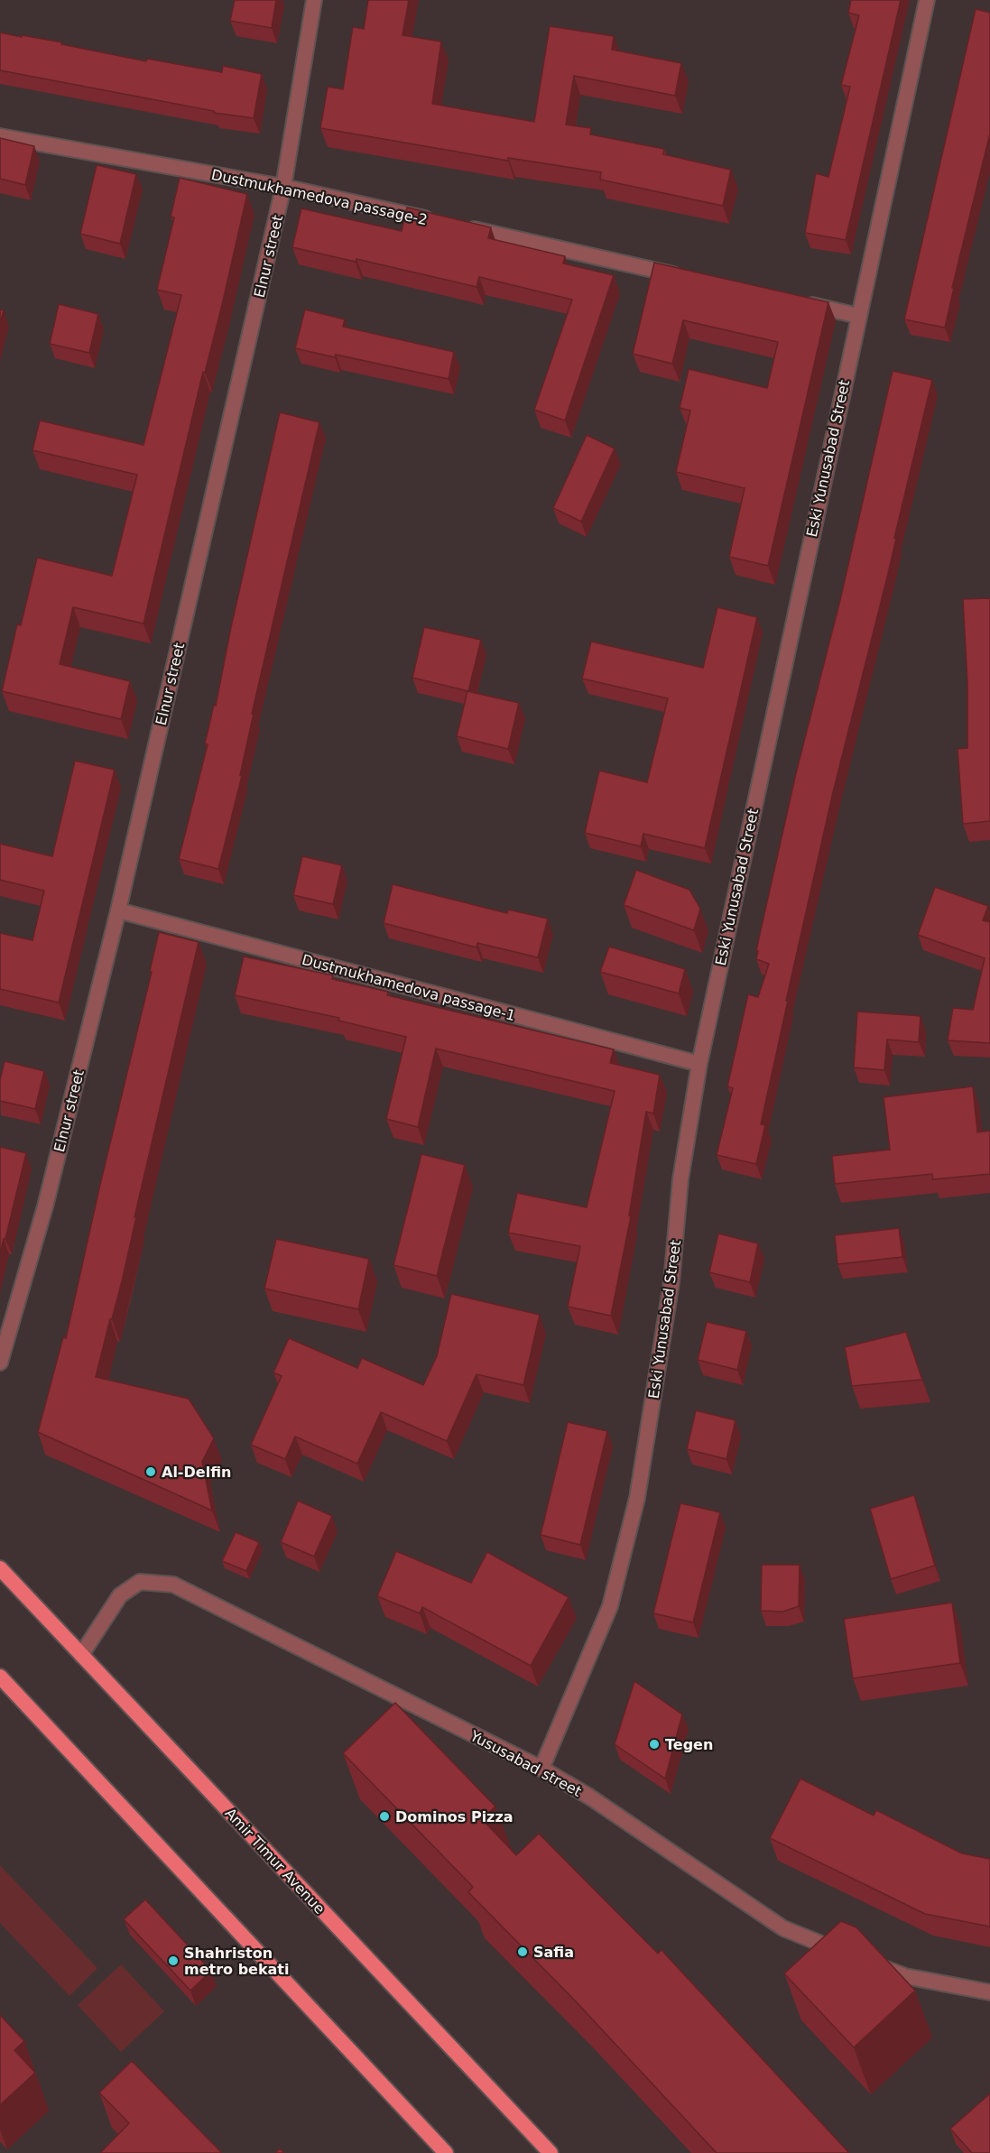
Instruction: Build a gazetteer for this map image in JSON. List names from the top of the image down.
{
  "streets": {
    "main road": ["Amir Timur Avenue"],
    "street": [
      "Dustmukhamedova passage-2",
      "Elnur street",
      "Eski Yunusabad Street",
      "Dustmukhamedova passage-1",
      "Yususabad street"
    ]
  },
  "crossings": [
    ["Dustmukhamedova passage-2", "Elnur street"],
    ["Elnur street", "Dustmukhamedova passage-1"],
    ["Eski Yunusabad Street", "Dustmukhamedova passage-1"],
    ["Eski Yunusabad Street", "Yususabad street"],
    ["Yususabad street", "Amir Timur Avenue"]
  ],
  "places": [
    "Al-Delfin",
    "Tegen",
    "Dominos Pizza",
    "Safia",
    "Shahriston metro bekati"
  ]
}
